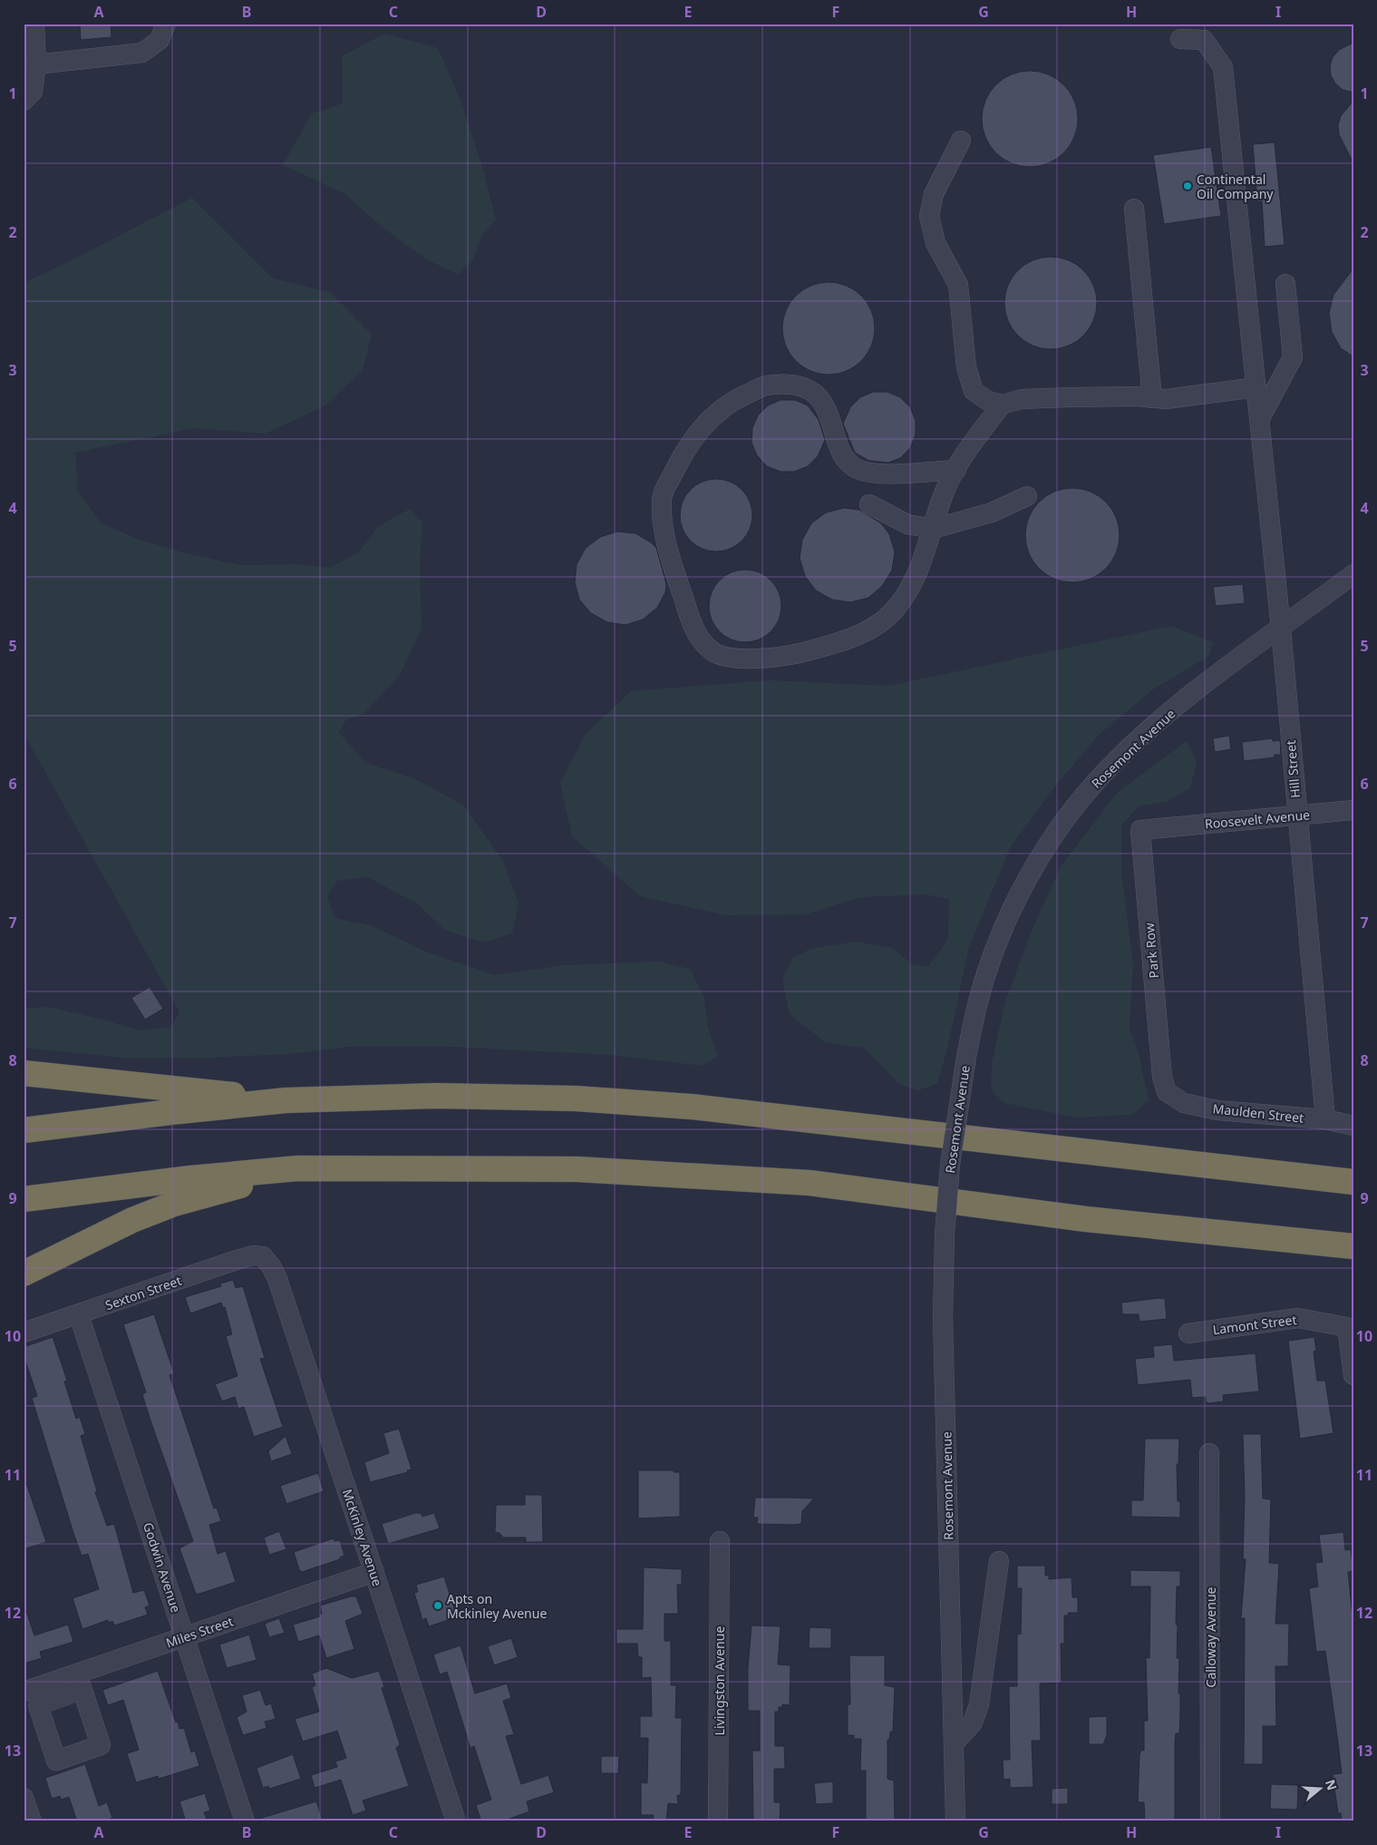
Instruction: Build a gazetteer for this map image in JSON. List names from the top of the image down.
{
  "streets": {
    "street": [
      "Rosemont Avenue",
      "Hill Street",
      "Roosevelt Avenue",
      "Park Row",
      "Maulden Street",
      "Sexton Street",
      "Lamont Street",
      "McKinley Avenue",
      "Godwin Avenue",
      "Miles Street",
      "Calloway Avenue",
      "Livingston Avenue"
    ]
  },
  "crossings": [
    ["Rosemont Avenue", "Hill Street"],
    ["Hill Street", "Roosevelt Avenue"],
    ["Hill Street", "Maulden Street"],
    ["Roosevelt Avenue", "Park Row"],
    ["Park Row", "Maulden Street"],
    ["Sexton Street", "McKinley Avenue"],
    ["Sexton Street", "Godwin Avenue"],
    ["McKinley Avenue", "Miles Street"],
    ["Godwin Avenue", "Miles Street"]
  ],
  "places": ["Continental Oil Company", "Apts on Mckinley Avenue"],
  "north": "right",
  "grid": {
    "columns": [
      "A",
      "B",
      "C",
      "D",
      "E",
      "F",
      "G",
      "H",
      "I"
    ],
    "rows": [
      "1",
      "2",
      "3",
      "4",
      "5",
      "6",
      "7",
      "8",
      "9",
      "10",
      "11",
      "12",
      "13"
    ]
  }
}
